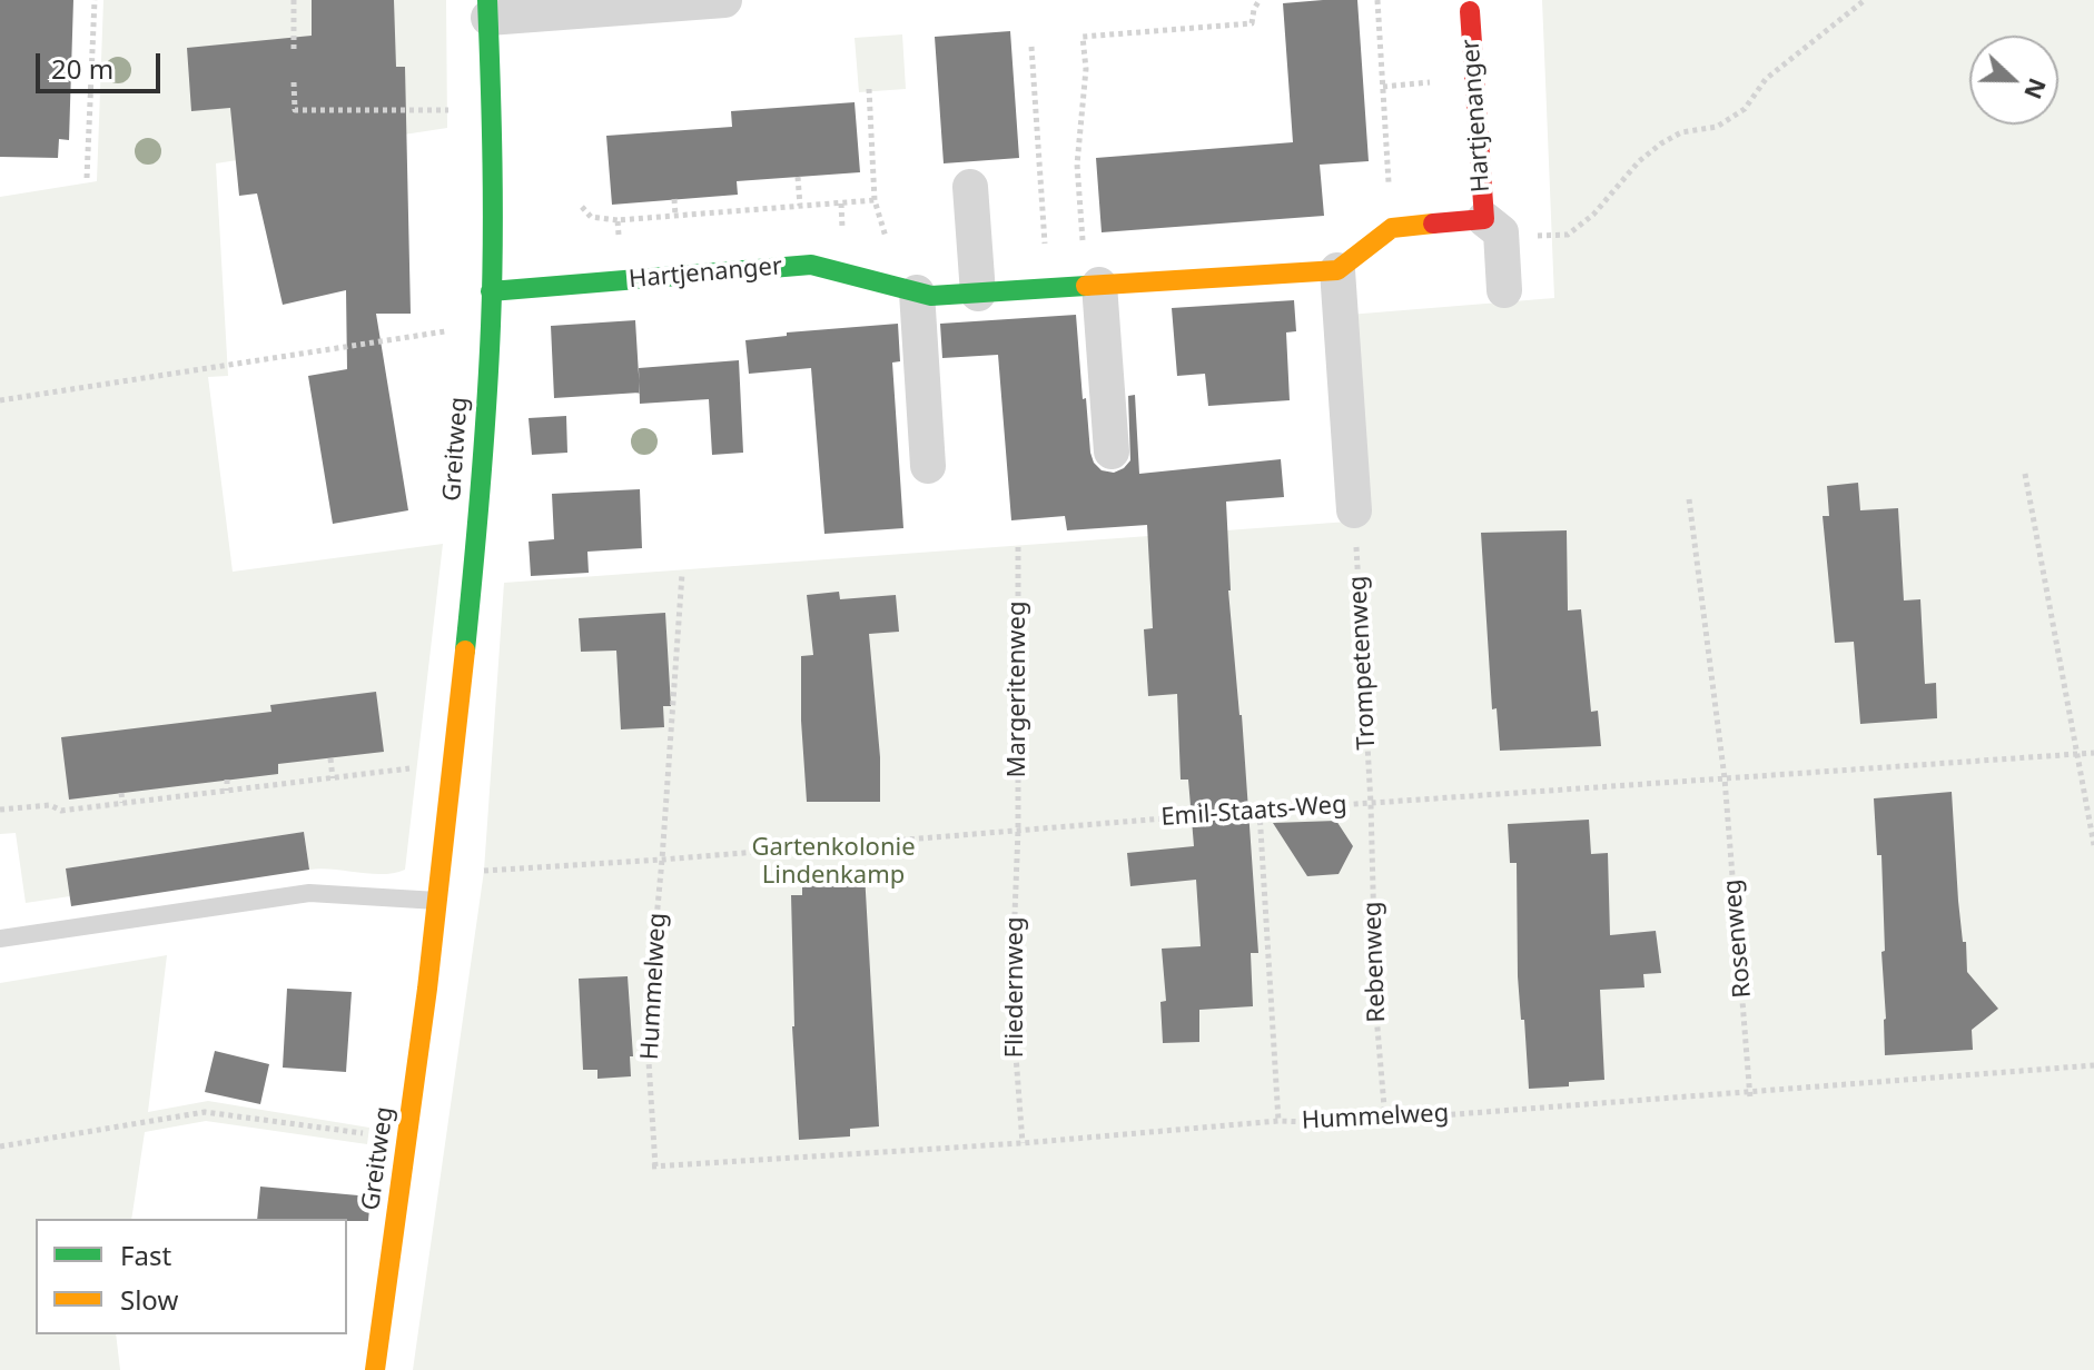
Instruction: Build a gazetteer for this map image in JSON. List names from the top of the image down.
{
  "streets": {
    "street": ["Hartjenanger", "Greitweg"],
    "path": [
      "Trompetenweg",
      "Margeritenweg",
      "Emil-Staats-Weg",
      "Rosenweg",
      "Rebenweg",
      "Hummelweg",
      "Fliedernweg"
    ]
  },
  "crossings": [
    ["Hartjenanger", "Greitweg"],
    ["Greitweg", "Emil-Staats-Weg"],
    ["Trompetenweg", "Emil-Staats-Weg"],
    ["Trompetenweg", "Rebenweg"],
    ["Margeritenweg", "Emil-Staats-Weg"],
    ["Margeritenweg", "Fliedernweg"],
    ["Emil-Staats-Weg", "Rosenweg"],
    ["Emil-Staats-Weg", "Rebenweg"],
    ["Emil-Staats-Weg", "Hummelweg"],
    ["Emil-Staats-Weg", "Fliedernweg"],
    ["Rosenweg", "Hummelweg"],
    ["Rebenweg", "Hummelweg"],
    ["Hummelweg", "Fliedernweg"]
  ],
  "parks": ["Gartenkolonie Lindenkamp"],
  "legend": ["Fast", "Slow"],
  "scale_bar": "20 m",
  "north": "right"
}
